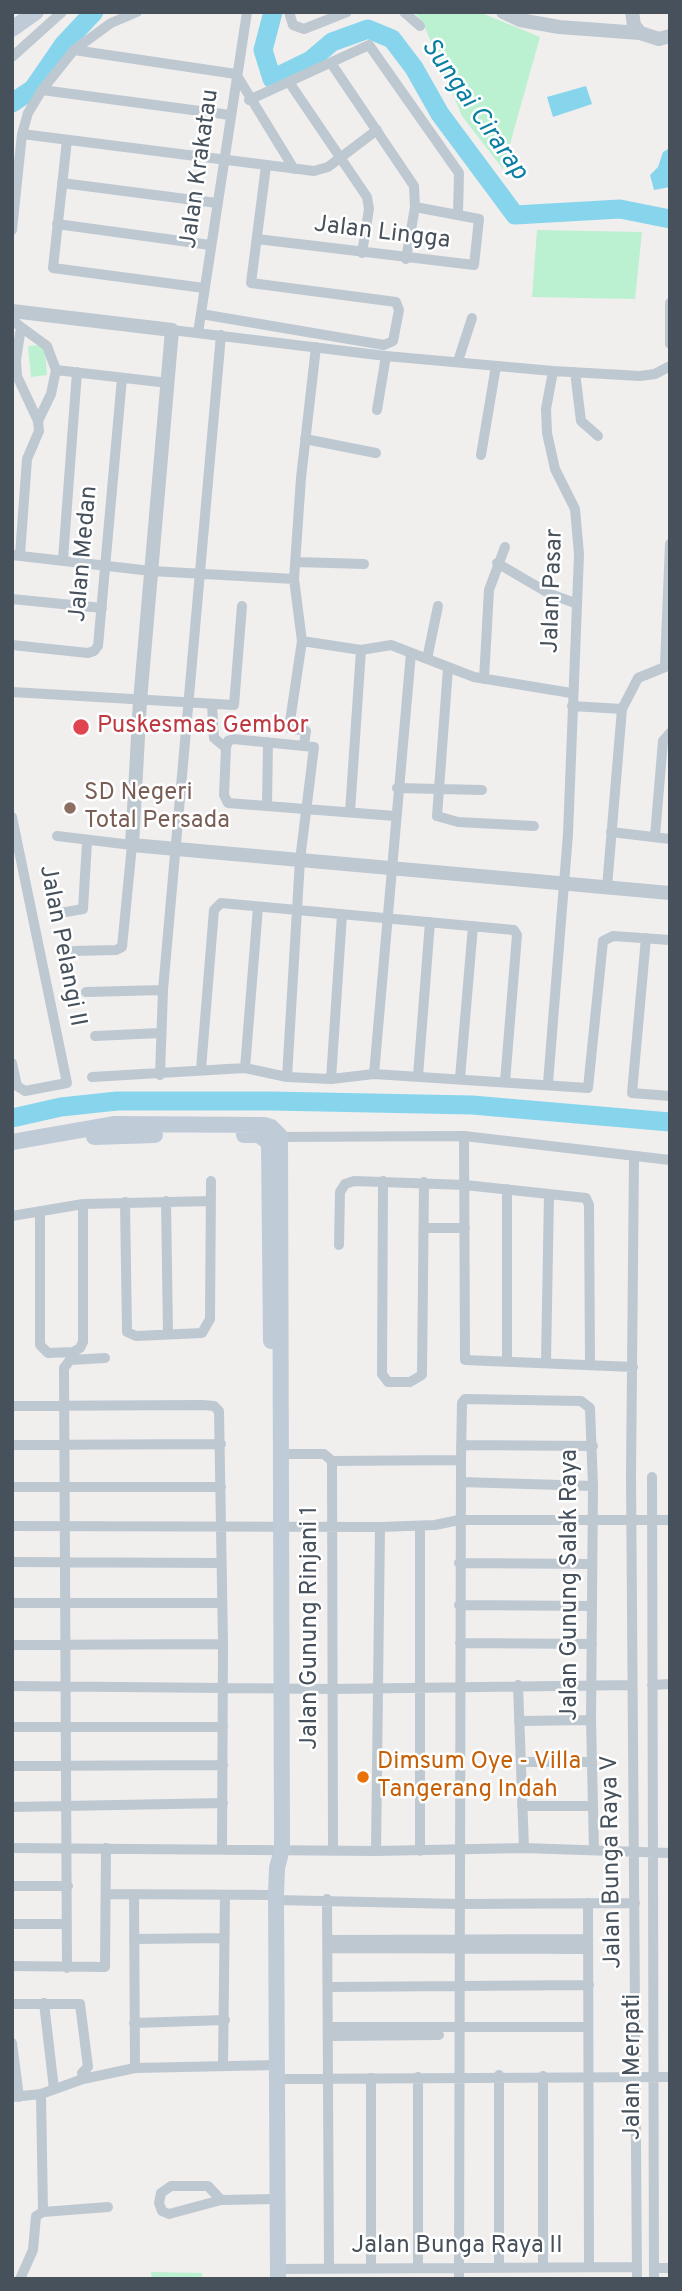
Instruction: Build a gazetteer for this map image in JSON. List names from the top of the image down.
{
  "streets": {
    "street": [
      "Jalan Krakatau",
      "Jalan Lingga",
      "Jalan Medan",
      "Jalan Pasar",
      "Jalan Pelangi II",
      "Jalan Gunung Salak Raya",
      "Jalan Gunung Rinjani 1",
      "Jalan Bunga Raya V",
      "Jalan Merpati",
      "Jalan Bunga Raya II"
    ]
  },
  "crossings": [
    ["Jalan Bunga Raya V", "Jalan Bunga Raya II"]
  ],
  "water": ["Sungai Cirarap"],
  "places": ["Puskesmas Gembor", "SD Negeri Total Persada", "Dimsum Oye - Villa Tangerang Indah"]
}
